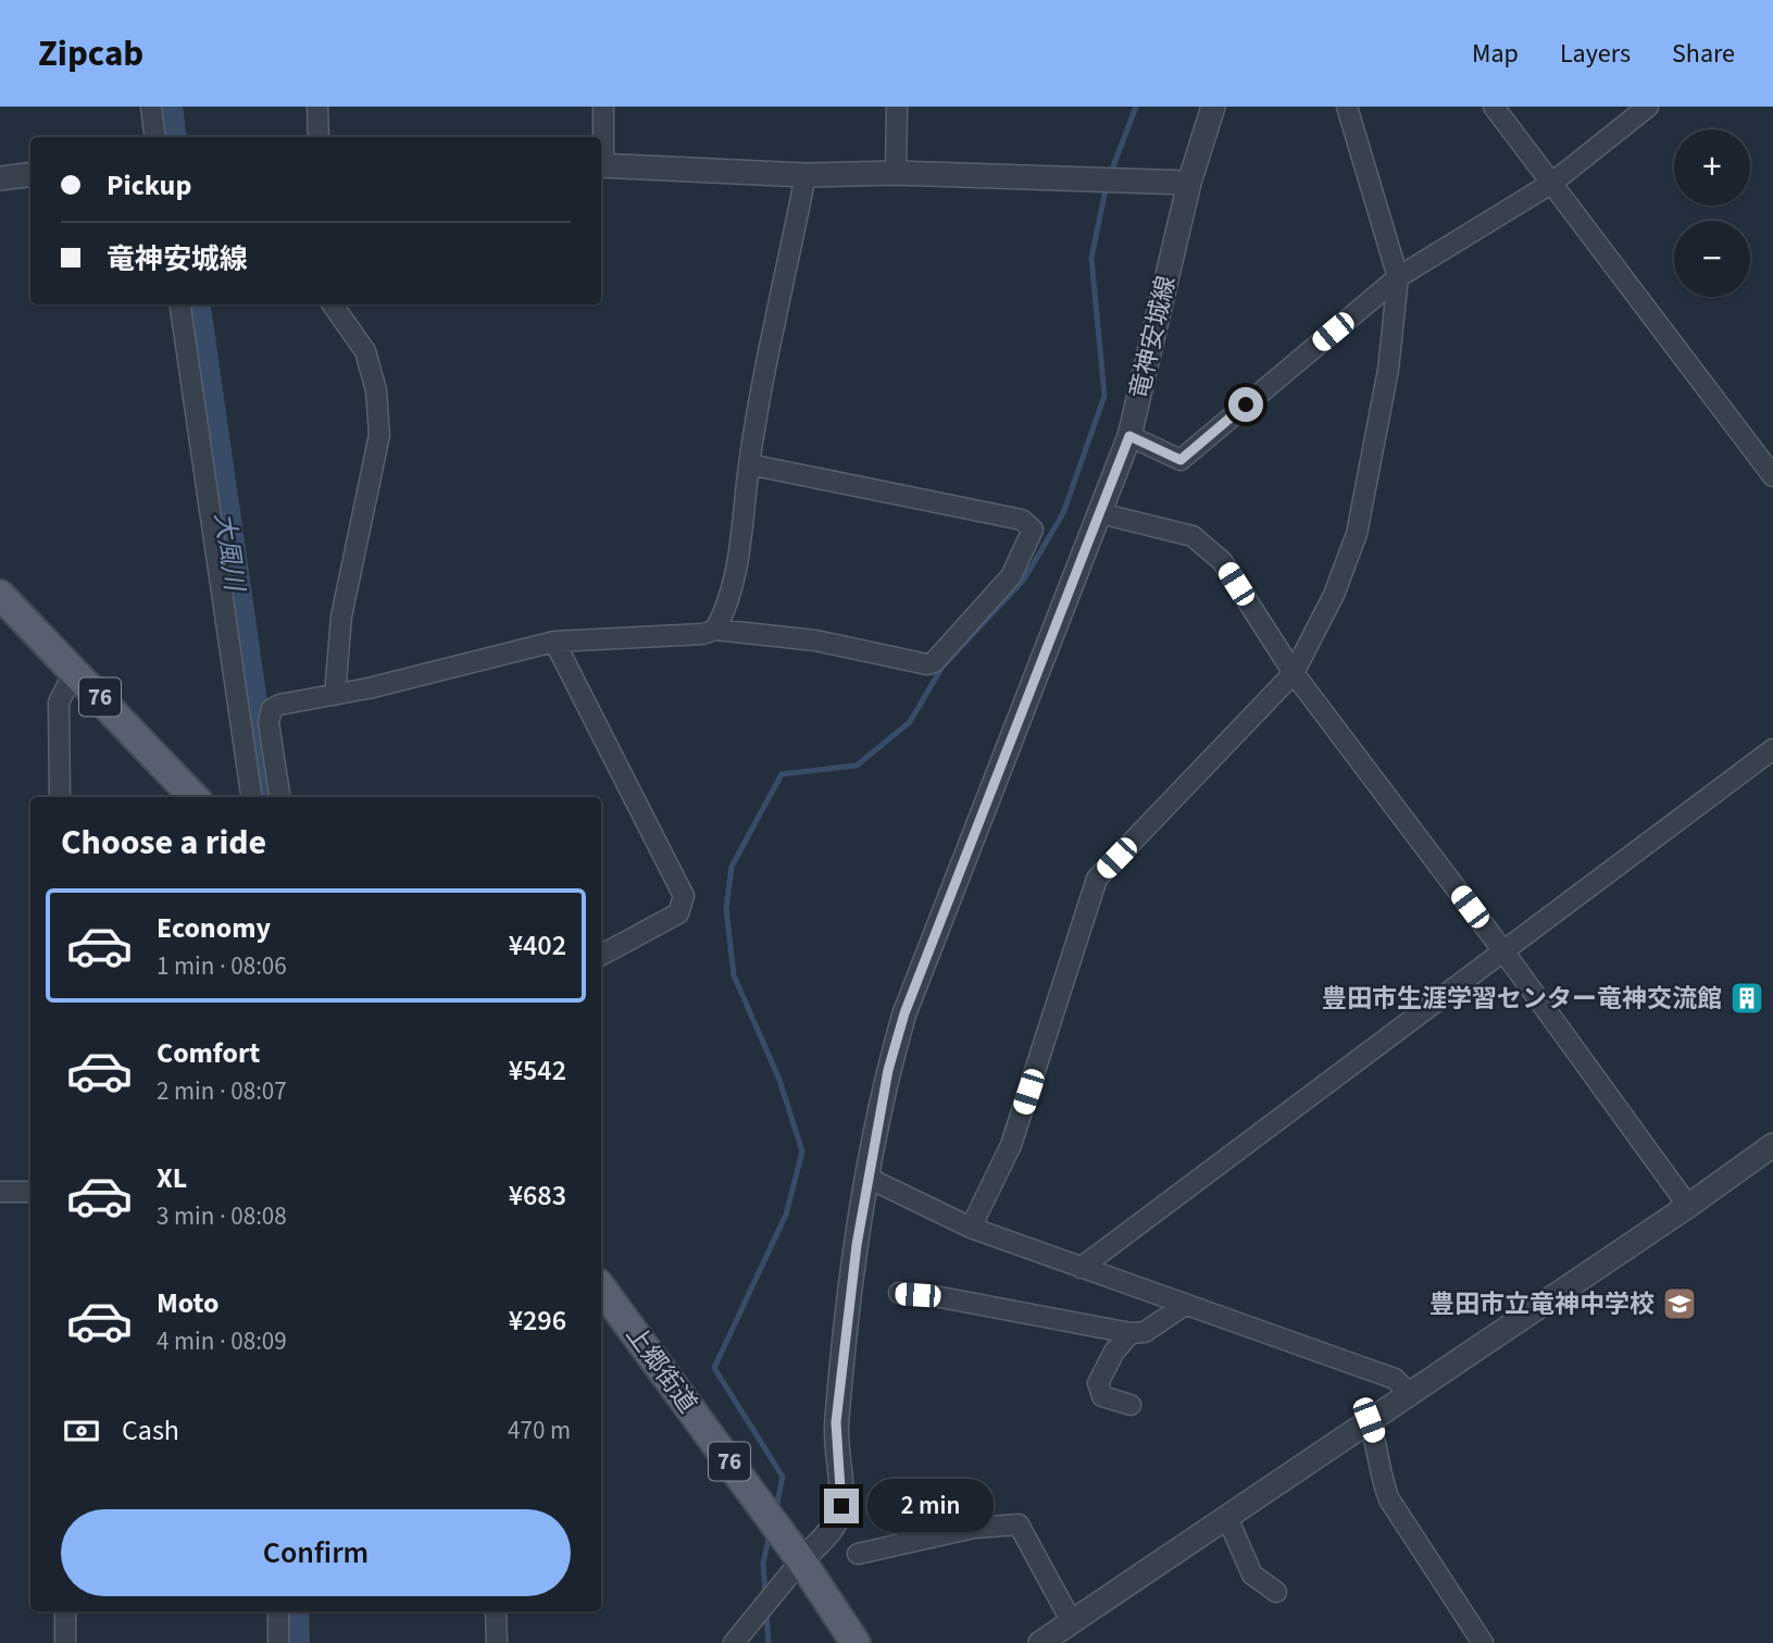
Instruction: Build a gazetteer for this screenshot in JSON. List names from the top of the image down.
{
  "streets": {
    "main road": ["76", "上郷街道"],
    "street": ["竜神安城線"]
  },
  "crossings": [
    ["竜神安城線", "上郷街道"]
  ],
  "water": ["大風川"],
  "places": {
    "building": ["豊田市生涯学習センター竜神交流館"],
    "school or university": ["豊田市立竜神中学校"]
  },
  "page": {
    "header": "Zipcab",
    "nav": ["Map", "Layers", "Share"],
    "map_buttons": ["+", "−"],
    "banner": ["Pickup", "竜神安城線"],
    "heading": "Choose a ride",
    "list": [
      {
        "name": "Economy",
        "note": "1 min · 08:06",
        "value": "¥402"
      },
      {
        "name": "Comfort",
        "note": "2 min · 08:07",
        "value": "¥542"
      },
      {
        "name": "XL",
        "note": "3 min · 08:08",
        "value": "¥683"
      },
      {
        "name": "Moto",
        "note": "4 min · 08:09",
        "value": "¥296"
      }
    ],
    "pay": ["Cash", "470 m"],
    "bubble": "2 min",
    "buttons": "Confirm"
  }
}
